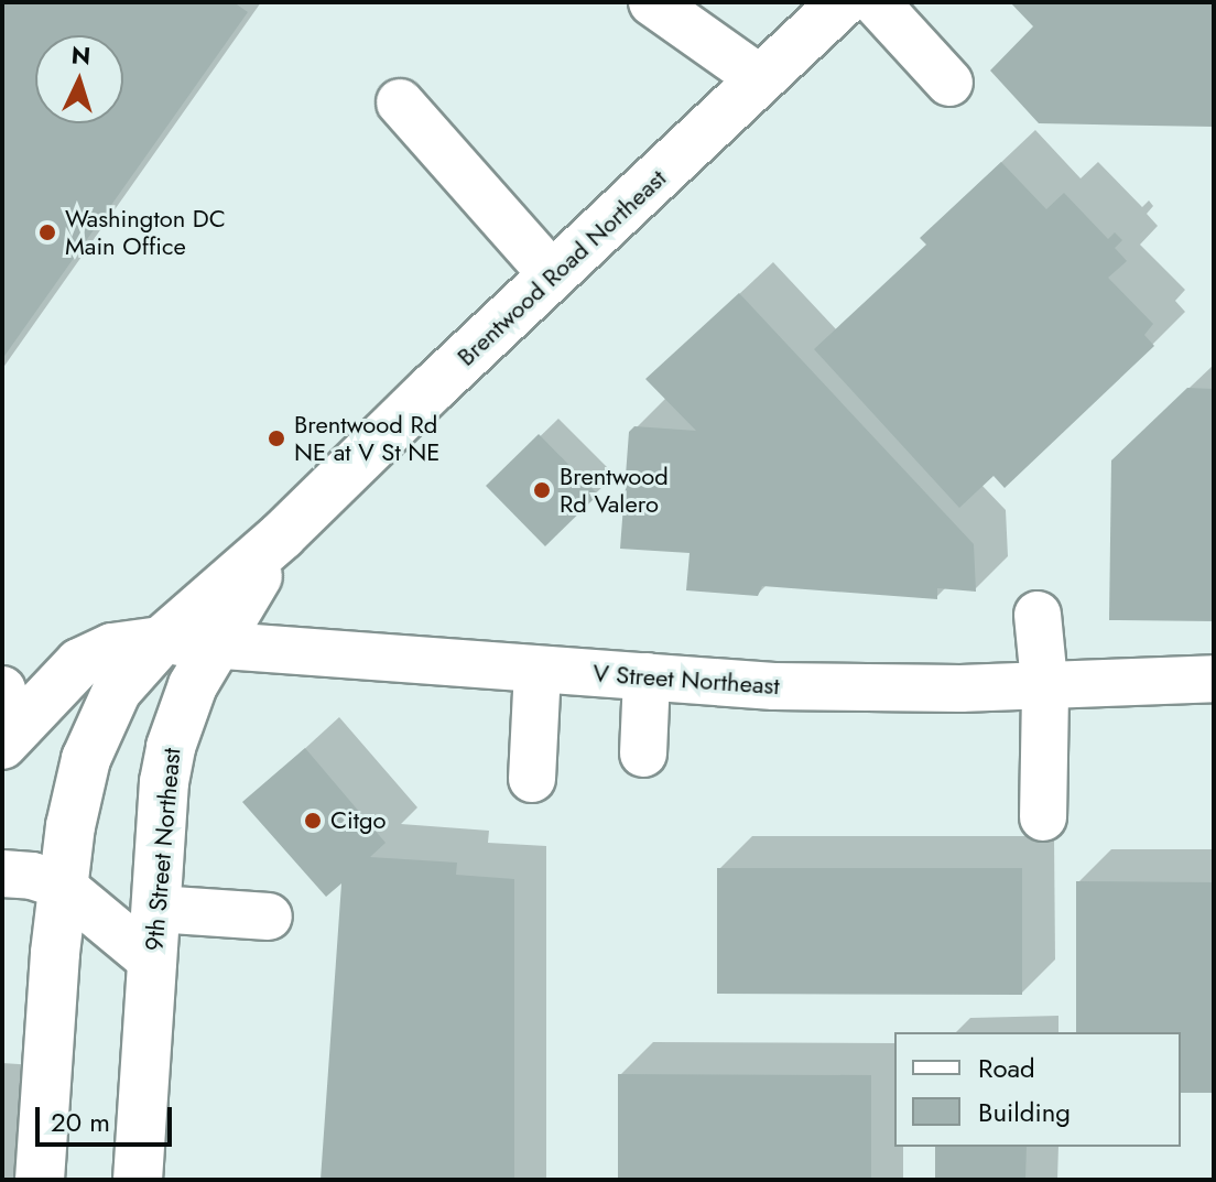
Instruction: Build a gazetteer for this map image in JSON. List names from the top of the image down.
{
  "streets": {
    "main road": ["Brentwood Road Northeast", "9th Street Northeast"],
    "street": ["V Street Northeast"]
  },
  "crossings": [
    ["Brentwood Road Northeast", "9th Street Northeast"],
    ["V Street Northeast", "9th Street Northeast"]
  ],
  "places": [
    "Washington DC Main Office",
    "Brentwood Rd NE at V St NE",
    "Brentwood Rd Valero",
    "Citgo"
  ],
  "legend": ["Road", "Building"],
  "scale_bar": "20 m",
  "north": "top"
}
